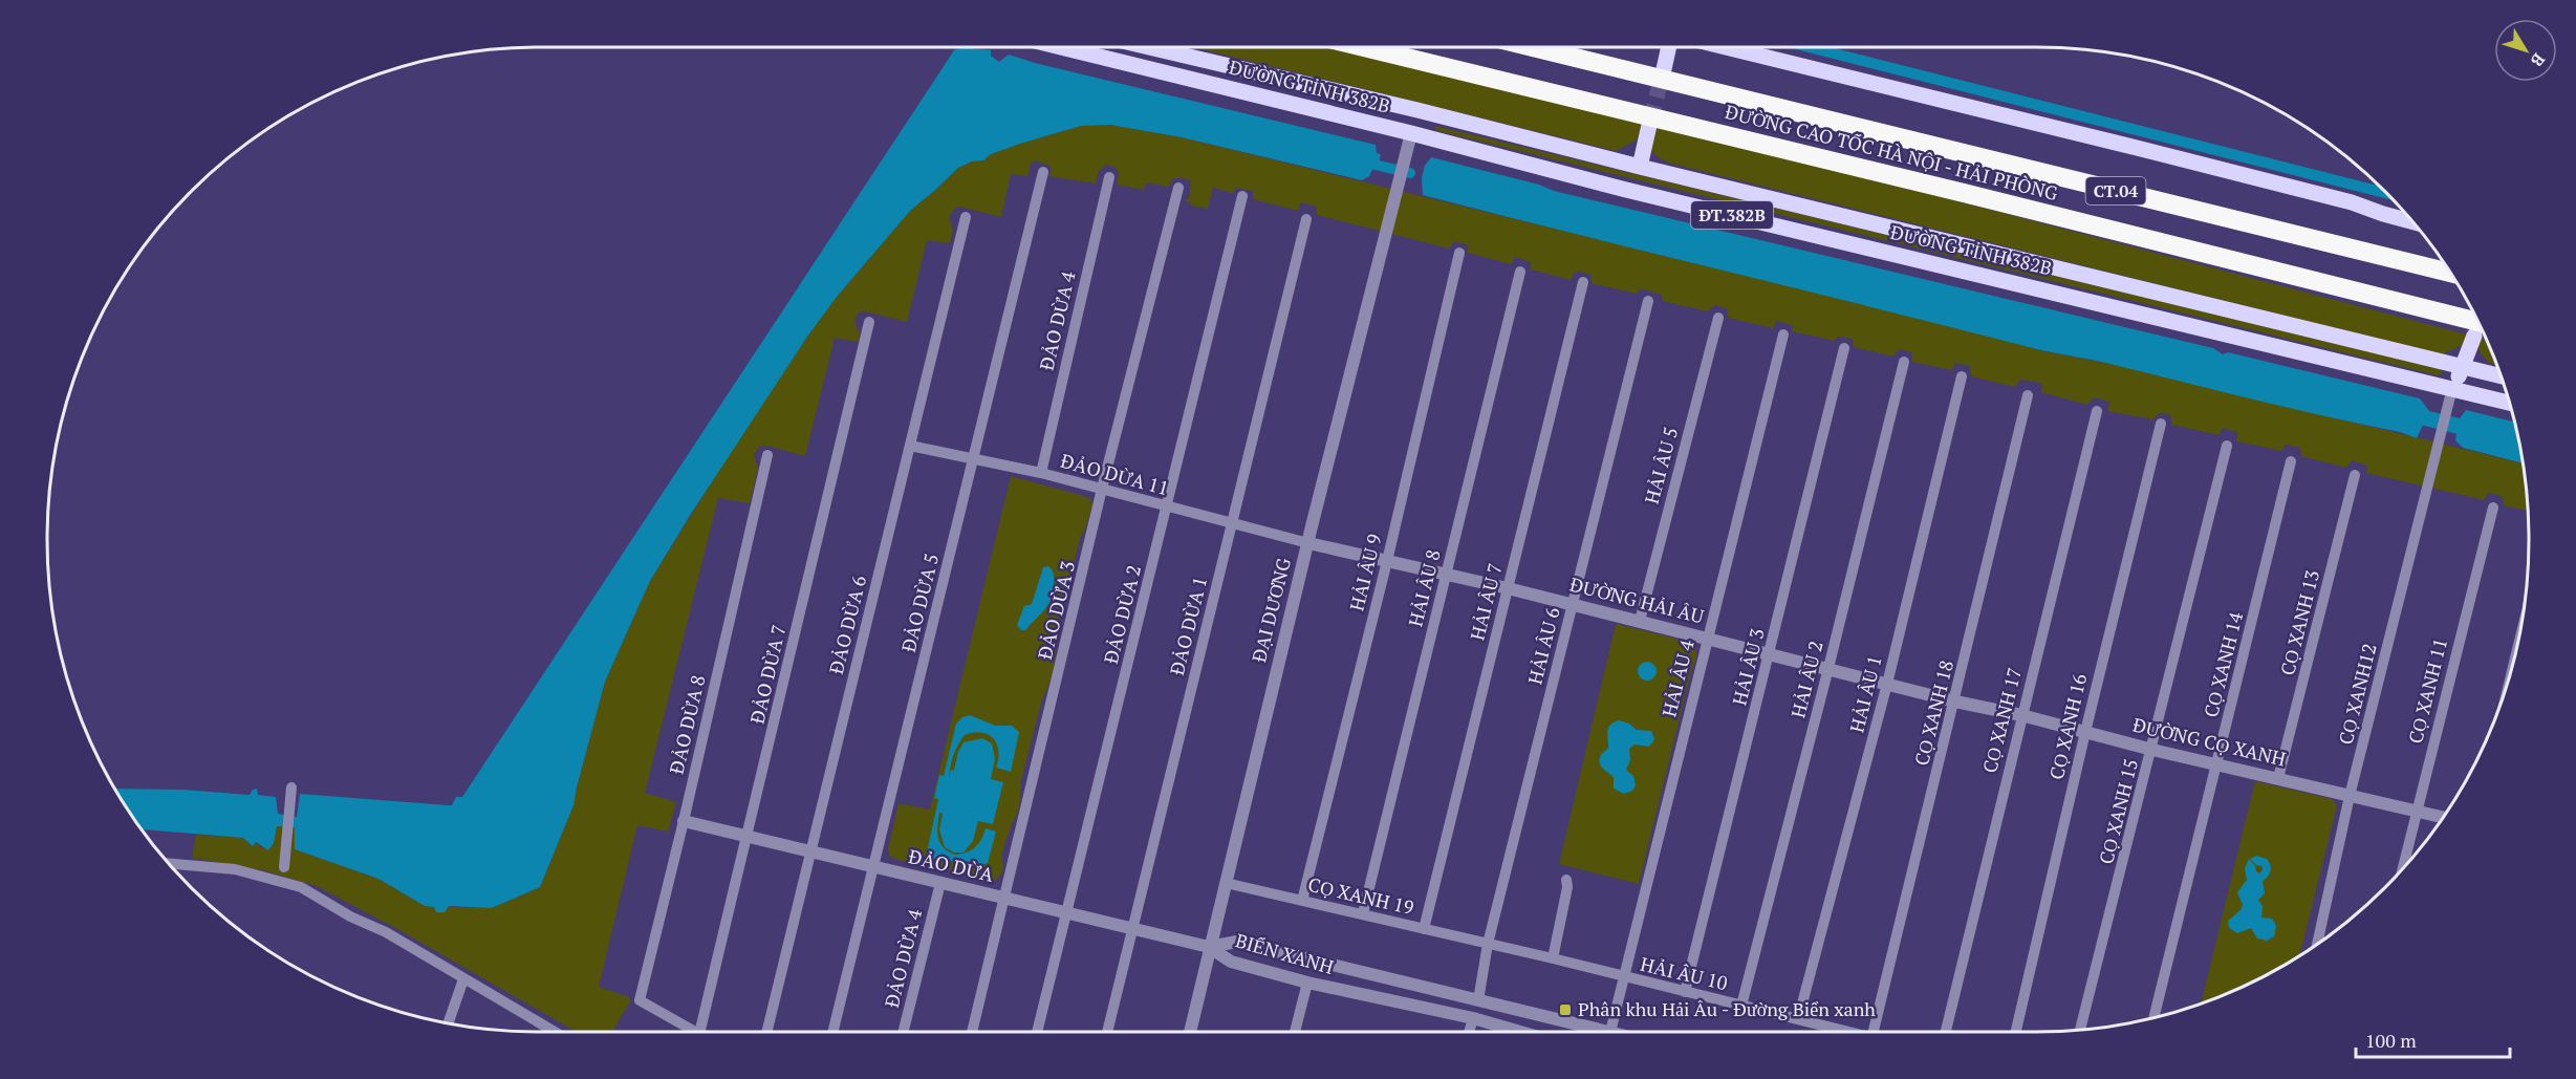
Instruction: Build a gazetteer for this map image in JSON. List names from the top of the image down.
{
  "streets": {
    "highway": ["ĐƯỜNG CAO TỐC HÀ NỘI - HẢI PHÒNG", "CT.04"],
    "main road": ["ĐƯỜNG TỈNH 382B", "ĐT.382B"],
    "street": [
      "ĐẢO DỪA 4",
      "HẢI ÂU 5",
      "ĐẢO DỪA 11",
      "HẢI ÂU 9",
      "HẢI ÂU 8",
      "ĐƯỜNG HẢI ÂU",
      "HẢI ÂU 7",
      "ĐẢO DỪA 5",
      "ĐẢO DỪA 3",
      "ĐẠI DƯƠNG",
      "ĐẢO DỪA 2",
      "CỌ XANH 13",
      "ĐẢO DỪA 6",
      "ĐẢO DỪA 1",
      "HẢI ÂU 6",
      "CỌ XANH 14",
      "HẢI ÂU 3",
      "ĐẢO DỪA 7",
      "HẢI ÂU 4",
      "HẢI ÂU 2",
      "CỌ XANH 11",
      "HẢI ÂU 1",
      "CỌ XANH12",
      "CỌ XANH 18",
      "CỌ XANH 17",
      "ĐẢO DỪA 8",
      "CỌ XANH 16",
      "ĐƯỜNG CỌ XANH",
      "CỌ XANH 15",
      "ĐẢO DỪA",
      "CỌ XANH 19",
      "BIỂN XANH",
      "HẢI ÂU 10"
    ]
  },
  "crossings": [
    ["ĐƯỜNG TỈNH 382B", "ĐẠI DƯƠNG"],
    ["ĐƯỜNG TỈNH 382B", "CỌ XANH12"],
    ["ĐẢO DỪA 4", "ĐẢO DỪA 11"],
    ["ĐẢO DỪA 4", "ĐẢO DỪA"],
    ["HẢI ÂU 5", "ĐƯỜNG HẢI ÂU"],
    ["ĐẢO DỪA 11", "ĐƯỜNG HẢI ÂU"],
    ["ĐẢO DỪA 11", "ĐẢO DỪA 5"],
    ["ĐẢO DỪA 11", "ĐẢO DỪA 3"],
    ["ĐẢO DỪA 11", "ĐẠI DƯƠNG"],
    ["ĐẢO DỪA 11", "ĐẢO DỪA 2"],
    ["ĐẢO DỪA 11", "ĐẢO DỪA 6"],
    ["ĐẢO DỪA 11", "ĐẢO DỪA 1"],
    ["HẢI ÂU 9", "ĐƯỜNG HẢI ÂU"],
    ["HẢI ÂU 9", "CỌ XANH 19"],
    ["HẢI ÂU 8", "ĐƯỜNG HẢI ÂU"],
    ["HẢI ÂU 8", "CỌ XANH 19"],
    ["ĐƯỜNG HẢI ÂU", "HẢI ÂU 7"],
    ["ĐƯỜNG HẢI ÂU", "ĐẠI DƯƠNG"],
    ["ĐƯỜNG HẢI ÂU", "HẢI ÂU 6"],
    ["ĐƯỜNG HẢI ÂU", "HẢI ÂU 3"],
    ["ĐƯỜNG HẢI ÂU", "HẢI ÂU 4"],
    ["ĐƯỜNG HẢI ÂU", "HẢI ÂU 2"],
    ["ĐƯỜNG HẢI ÂU", "HẢI ÂU 1"],
    ["ĐƯỜNG HẢI ÂU", "CỌ XANH 18"],
    ["ĐƯỜNG HẢI ÂU", "ĐƯỜNG CỌ XANH"],
    ["HẢI ÂU 7", "CỌ XANH 19"],
    ["ĐẢO DỪA 5", "ĐẢO DỪA"],
    ["ĐẢO DỪA 3", "ĐẢO DỪA"],
    ["ĐẠI DƯƠNG", "ĐẢO DỪA"],
    ["ĐẠI DƯƠNG", "CỌ XANH 19"],
    ["ĐẠI DƯƠNG", "BIỂN XANH"],
    ["ĐẢO DỪA 2", "ĐẢO DỪA"],
    ["CỌ XANH 13", "ĐƯỜNG CỌ XANH"],
    ["ĐẢO DỪA 6", "ĐẢO DỪA"],
    ["ĐẢO DỪA 1", "ĐẢO DỪA"],
    ["HẢI ÂU 6", "CỌ XANH 19"],
    ["HẢI ÂU 6", "BIỂN XANH"],
    ["HẢI ÂU 6", "HẢI ÂU 10"],
    ["CỌ XANH 14", "ĐƯỜNG CỌ XANH"],
    ["HẢI ÂU 3", "HẢI ÂU 10"],
    ["ĐẢO DỪA 7", "ĐẢO DỪA"],
    ["HẢI ÂU 4", "BIỂN XANH"],
    ["HẢI ÂU 4", "HẢI ÂU 10"],
    ["HẢI ÂU 2", "HẢI ÂU 10"],
    ["CỌ XANH 11", "ĐƯỜNG CỌ XANH"],
    ["HẢI ÂU 1", "HẢI ÂU 10"],
    ["CỌ XANH12", "ĐƯỜNG CỌ XANH"],
    ["CỌ XANH 18", "ĐƯỜNG CỌ XANH"],
    ["CỌ XANH 17", "ĐƯỜNG CỌ XANH"],
    ["ĐẢO DỪA 8", "ĐẢO DỪA"],
    ["CỌ XANH 16", "ĐƯỜNG CỌ XANH"],
    ["ĐƯỜNG CỌ XANH", "CỌ XANH 15"],
    ["ĐẢO DỪA", "BIỂN XANH"],
    ["CỌ XANH 19", "HẢI ÂU 10"]
  ],
  "places": {
    "transit": ["Phân khu Hải Âu - Đường Biển xanh"]
  },
  "scale_bar": "100 m",
  "north": "bottom right"
}
